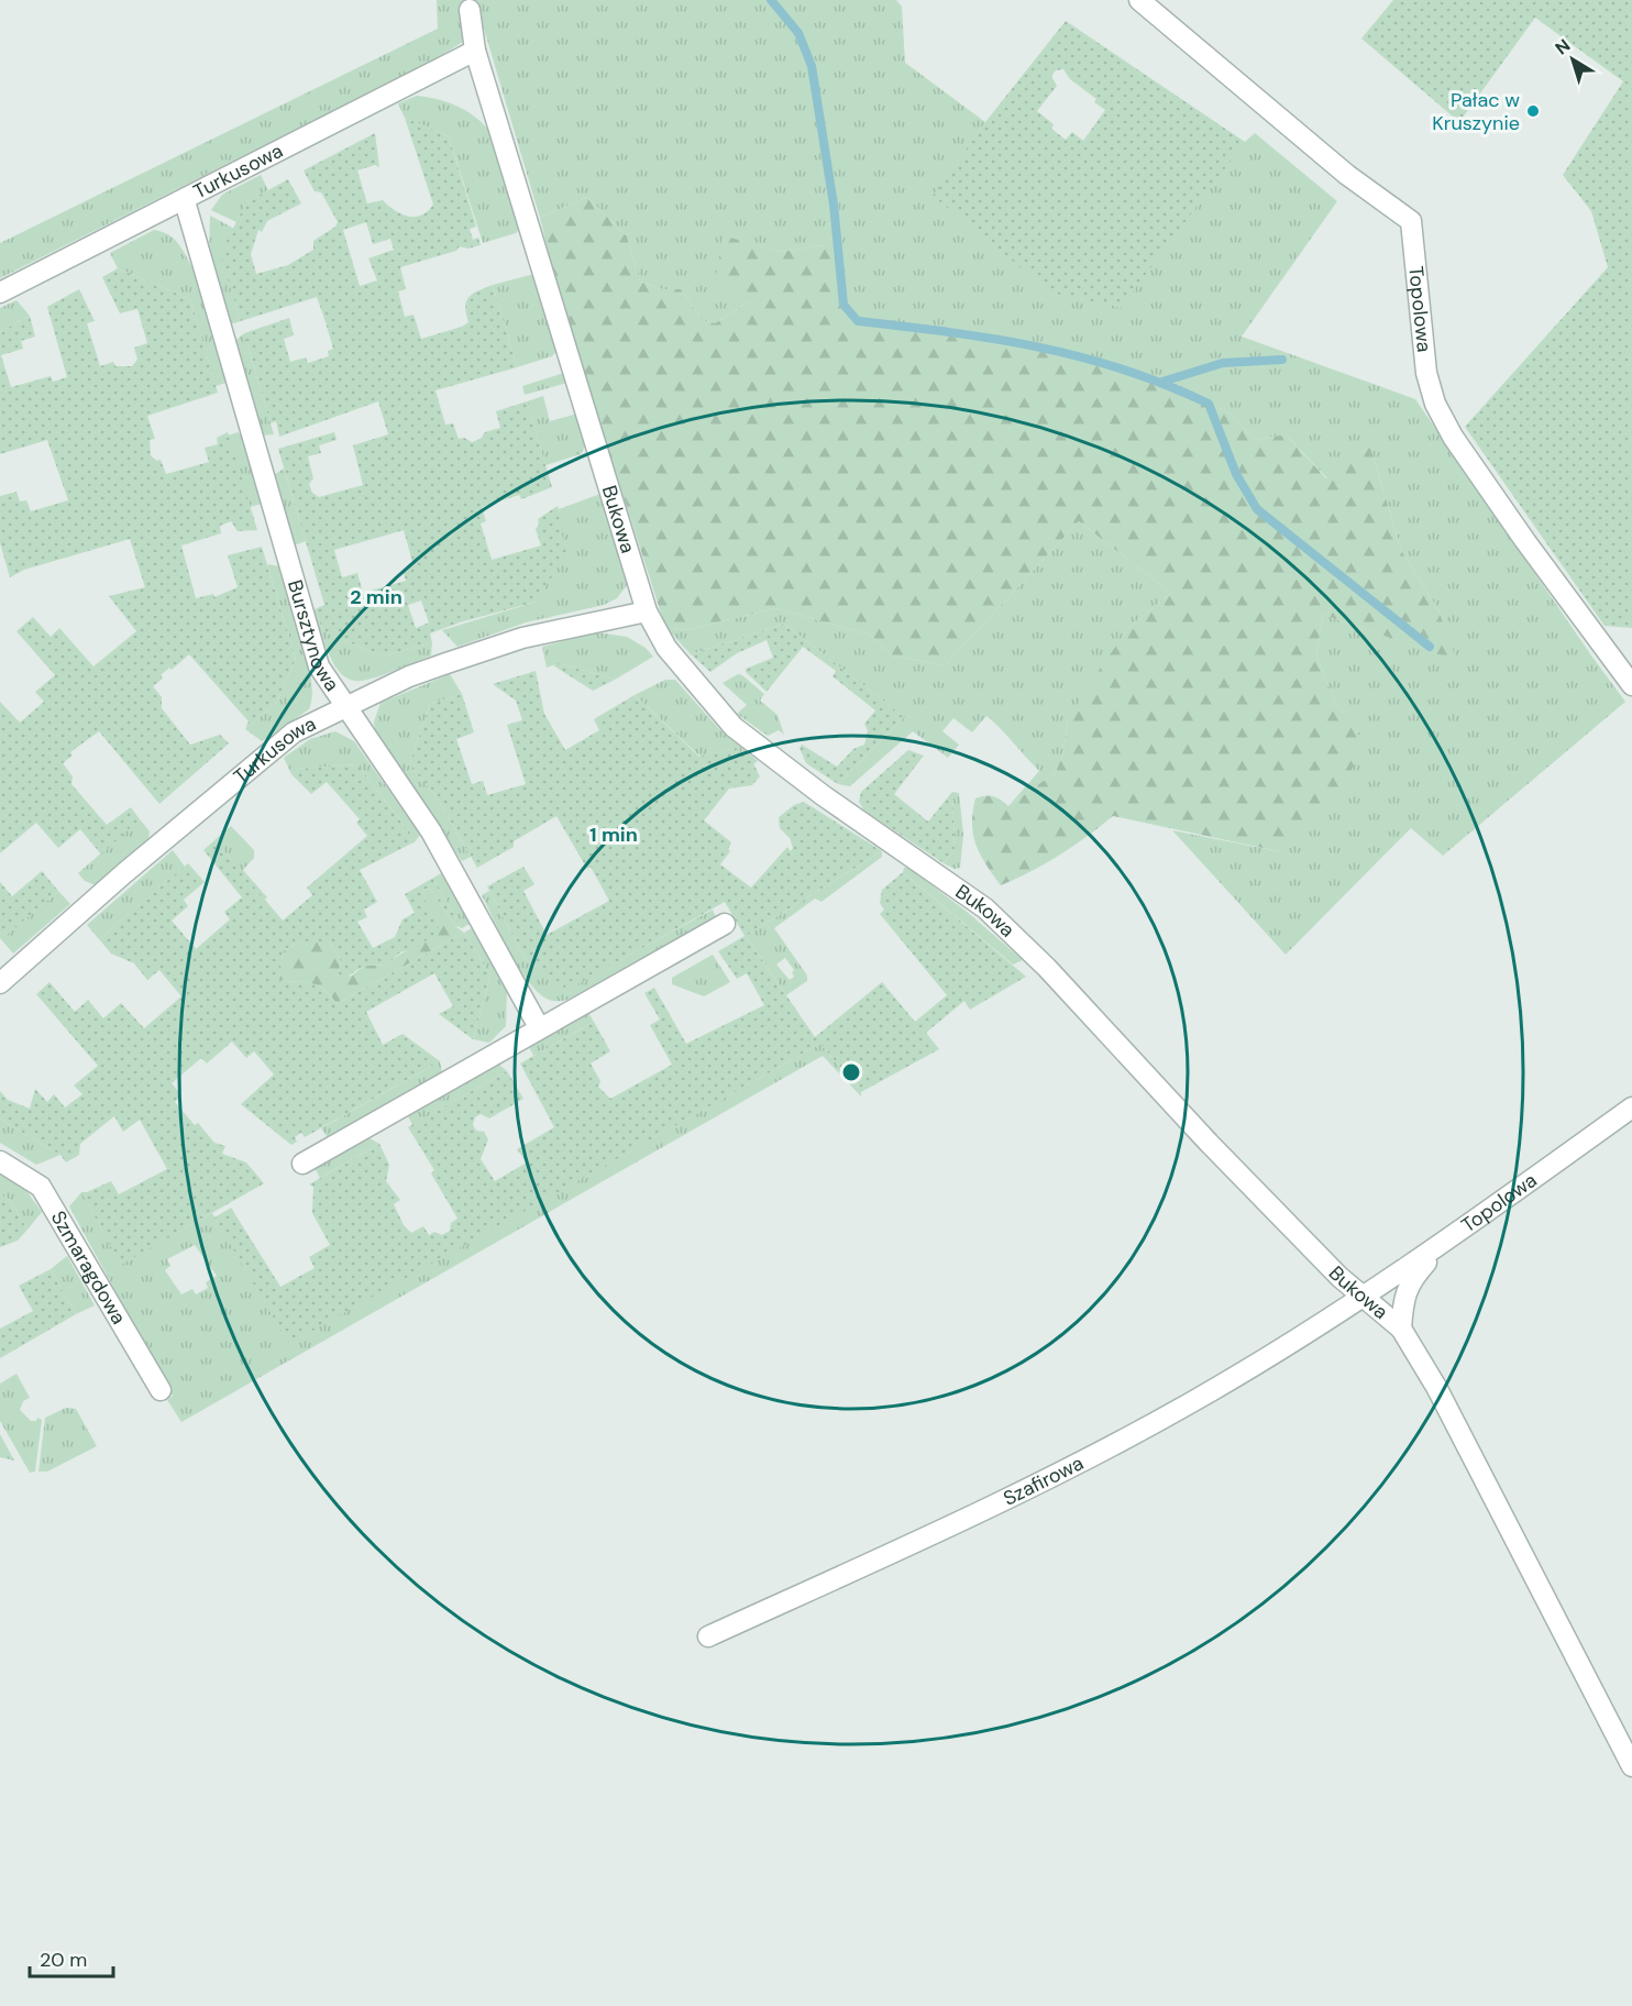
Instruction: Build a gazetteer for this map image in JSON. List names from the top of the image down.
{
  "streets": {
    "street": [
      "Turkusowa",
      "Topolowa",
      "Bukowa",
      "Bursztynowa",
      "Szmaragdowa",
      "Szafirowa"
    ]
  },
  "crossings": [
    ["Turkusowa", "Bukowa"],
    ["Turkusowa", "Bursztynowa"],
    ["Topolowa", "Bukowa"],
    ["Topolowa", "Szafirowa"],
    ["Bukowa", "Szafirowa"]
  ],
  "places": ["Pałac w Kruszynie"],
  "scale_bar": "20 m",
  "north": "top left",
  "rings": ["2 min", "1 min"]
}
